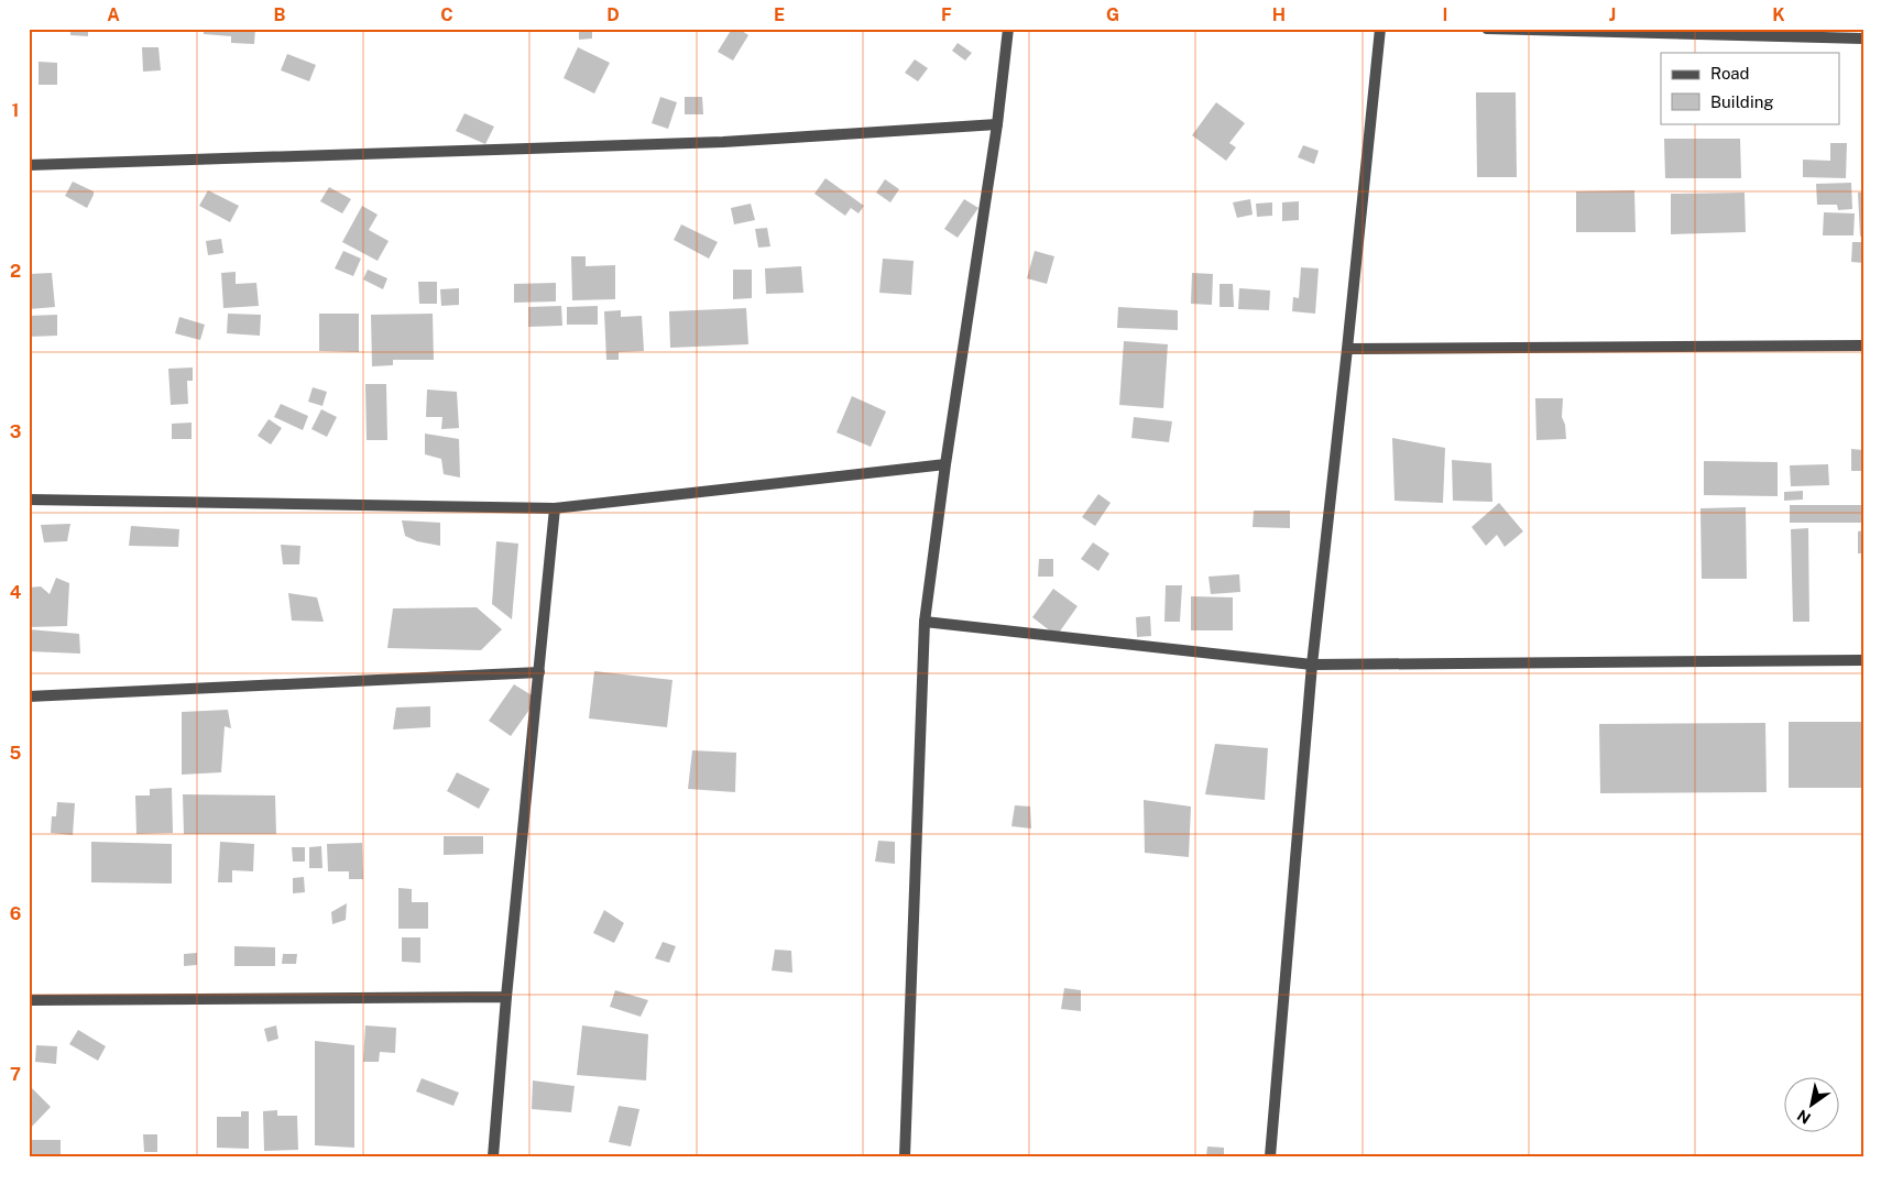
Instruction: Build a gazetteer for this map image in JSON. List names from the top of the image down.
{
  "legend": ["Road", "Building"],
  "north": "bottom left",
  "grid": {
    "columns": [
      "A",
      "B",
      "C",
      "D",
      "E",
      "F",
      "G",
      "H",
      "I",
      "J",
      "K"
    ],
    "rows": [
      "1",
      "2",
      "3",
      "4",
      "5",
      "6",
      "7"
    ]
  }
}
